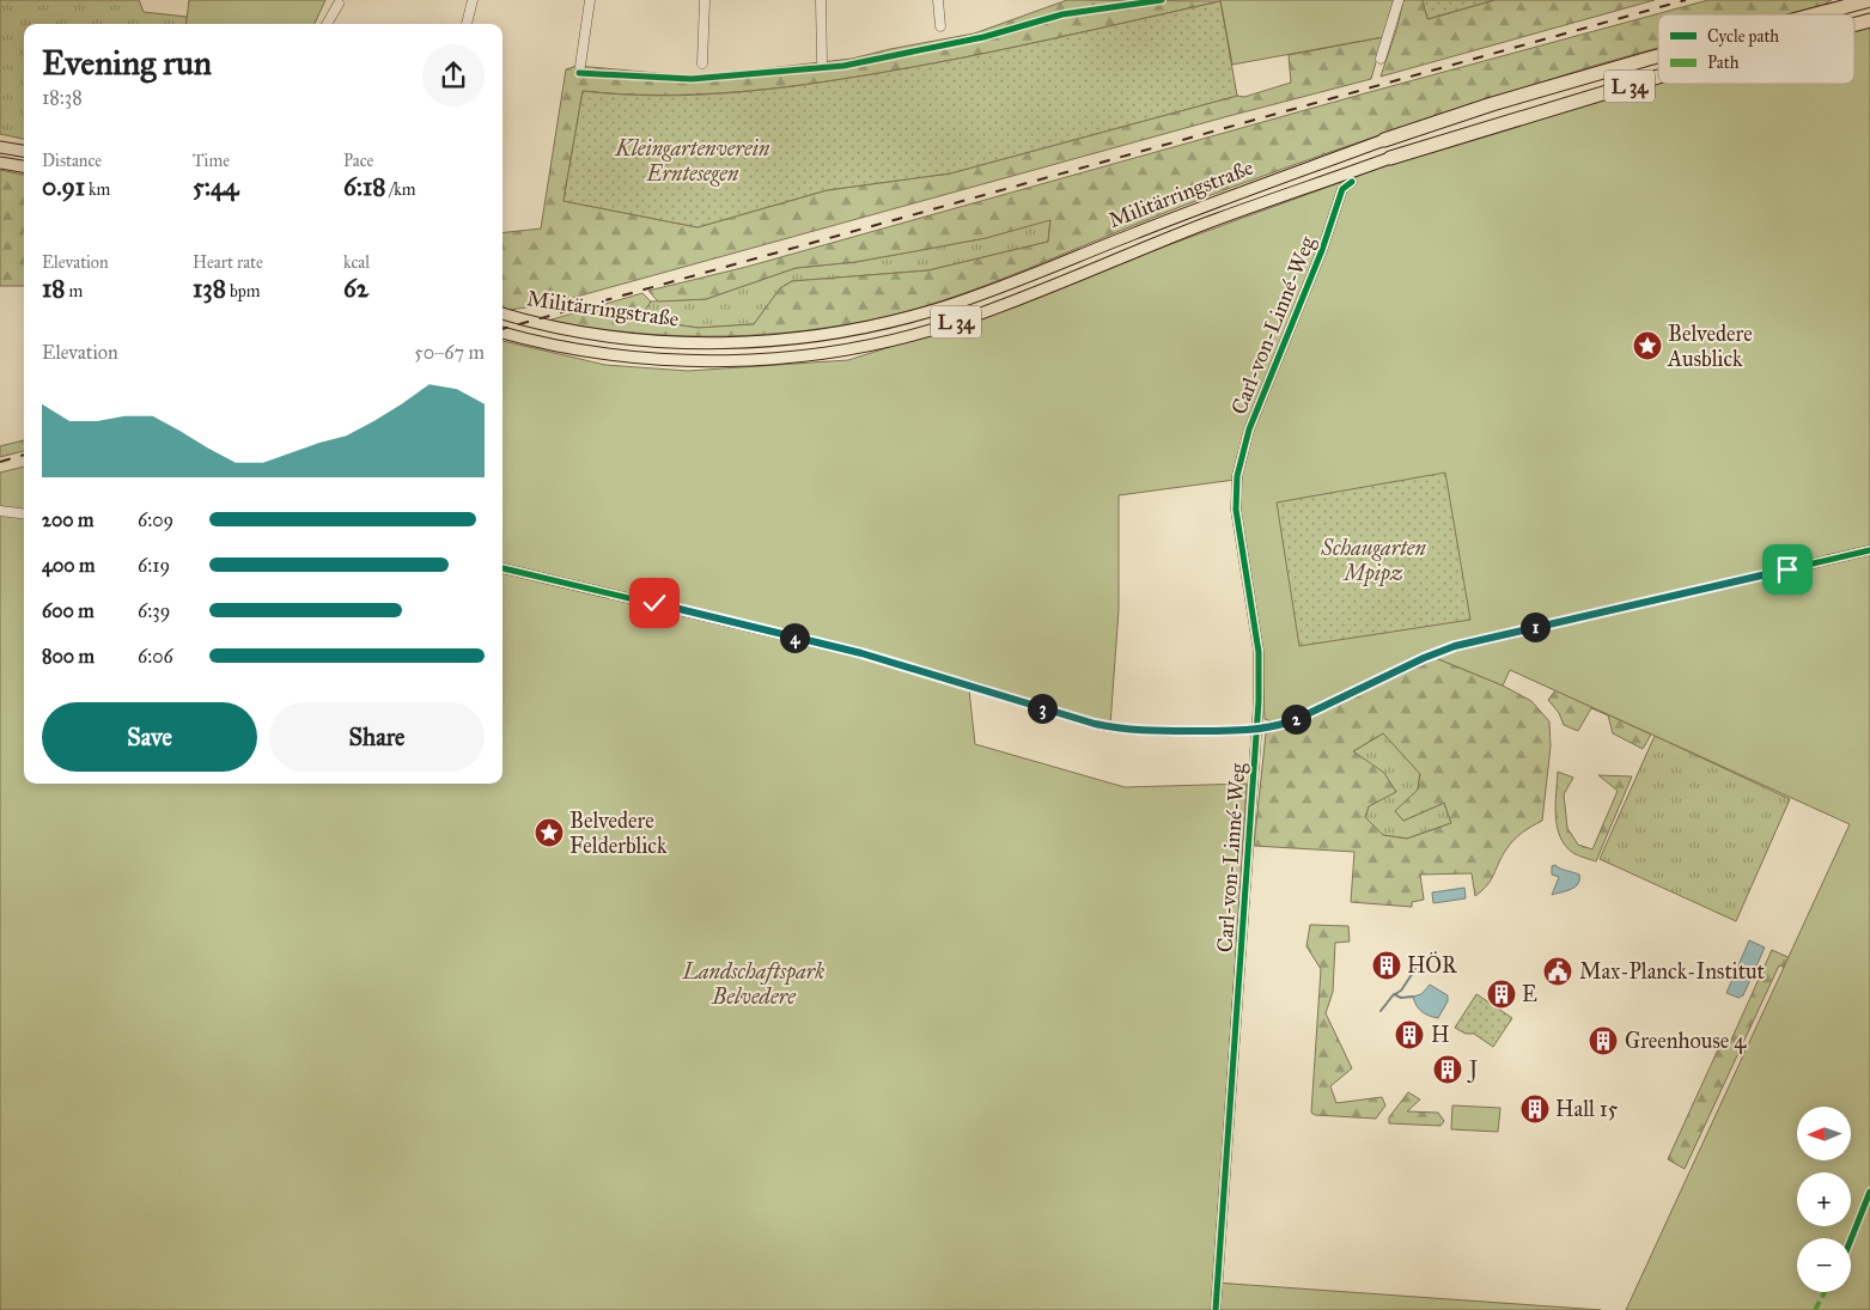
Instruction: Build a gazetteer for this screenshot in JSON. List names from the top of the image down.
{
  "streets": {
    "highway": ["L 34", "Militärringstraße"],
    "street": ["Carl-von-Linné-Weg"]
  },
  "parks": ["Kleingartenverein Erntesegen", "Schaugarten Mpipz", "Landschaftspark Belvedere"],
  "places": {
    "place": ["Belvedere Ausblick", "Belvedere Felderblick"],
    "building": [
      "HÖR",
      "E",
      "H",
      "Greenhouse 4",
      "J",
      "Hall 15"
    ],
    "public building": ["Max-Planck-Institut"]
  },
  "legend": ["Cycle path", "Path"],
  "north": "left",
  "page": {
    "heading": ["Evening run", "18:38"],
    "stats": [
      ["Distance", "0.91 km"],
      ["Time", "5:44"],
      ["Pace", "6:18 /km"],
      ["Elevation", "18 m"],
      ["Heart rate", "138 bpm"],
      ["kcal", "62"]
    ],
    "chart": ["Elevation", "50–67 m"],
    "list": [
      {
        "name": "200 m",
        "note": "6:09"
      },
      {
        "name": "400 m",
        "note": "6:19"
      },
      {
        "name": "600 m",
        "note": "6:39"
      },
      {
        "name": "800 m",
        "note": "6:06"
      }
    ],
    "pins": [
      "1",
      "4",
      "3",
      "2"
    ],
    "buttons": ["Save", "Share"],
    "map_buttons": ["+", "−"]
  }
}
